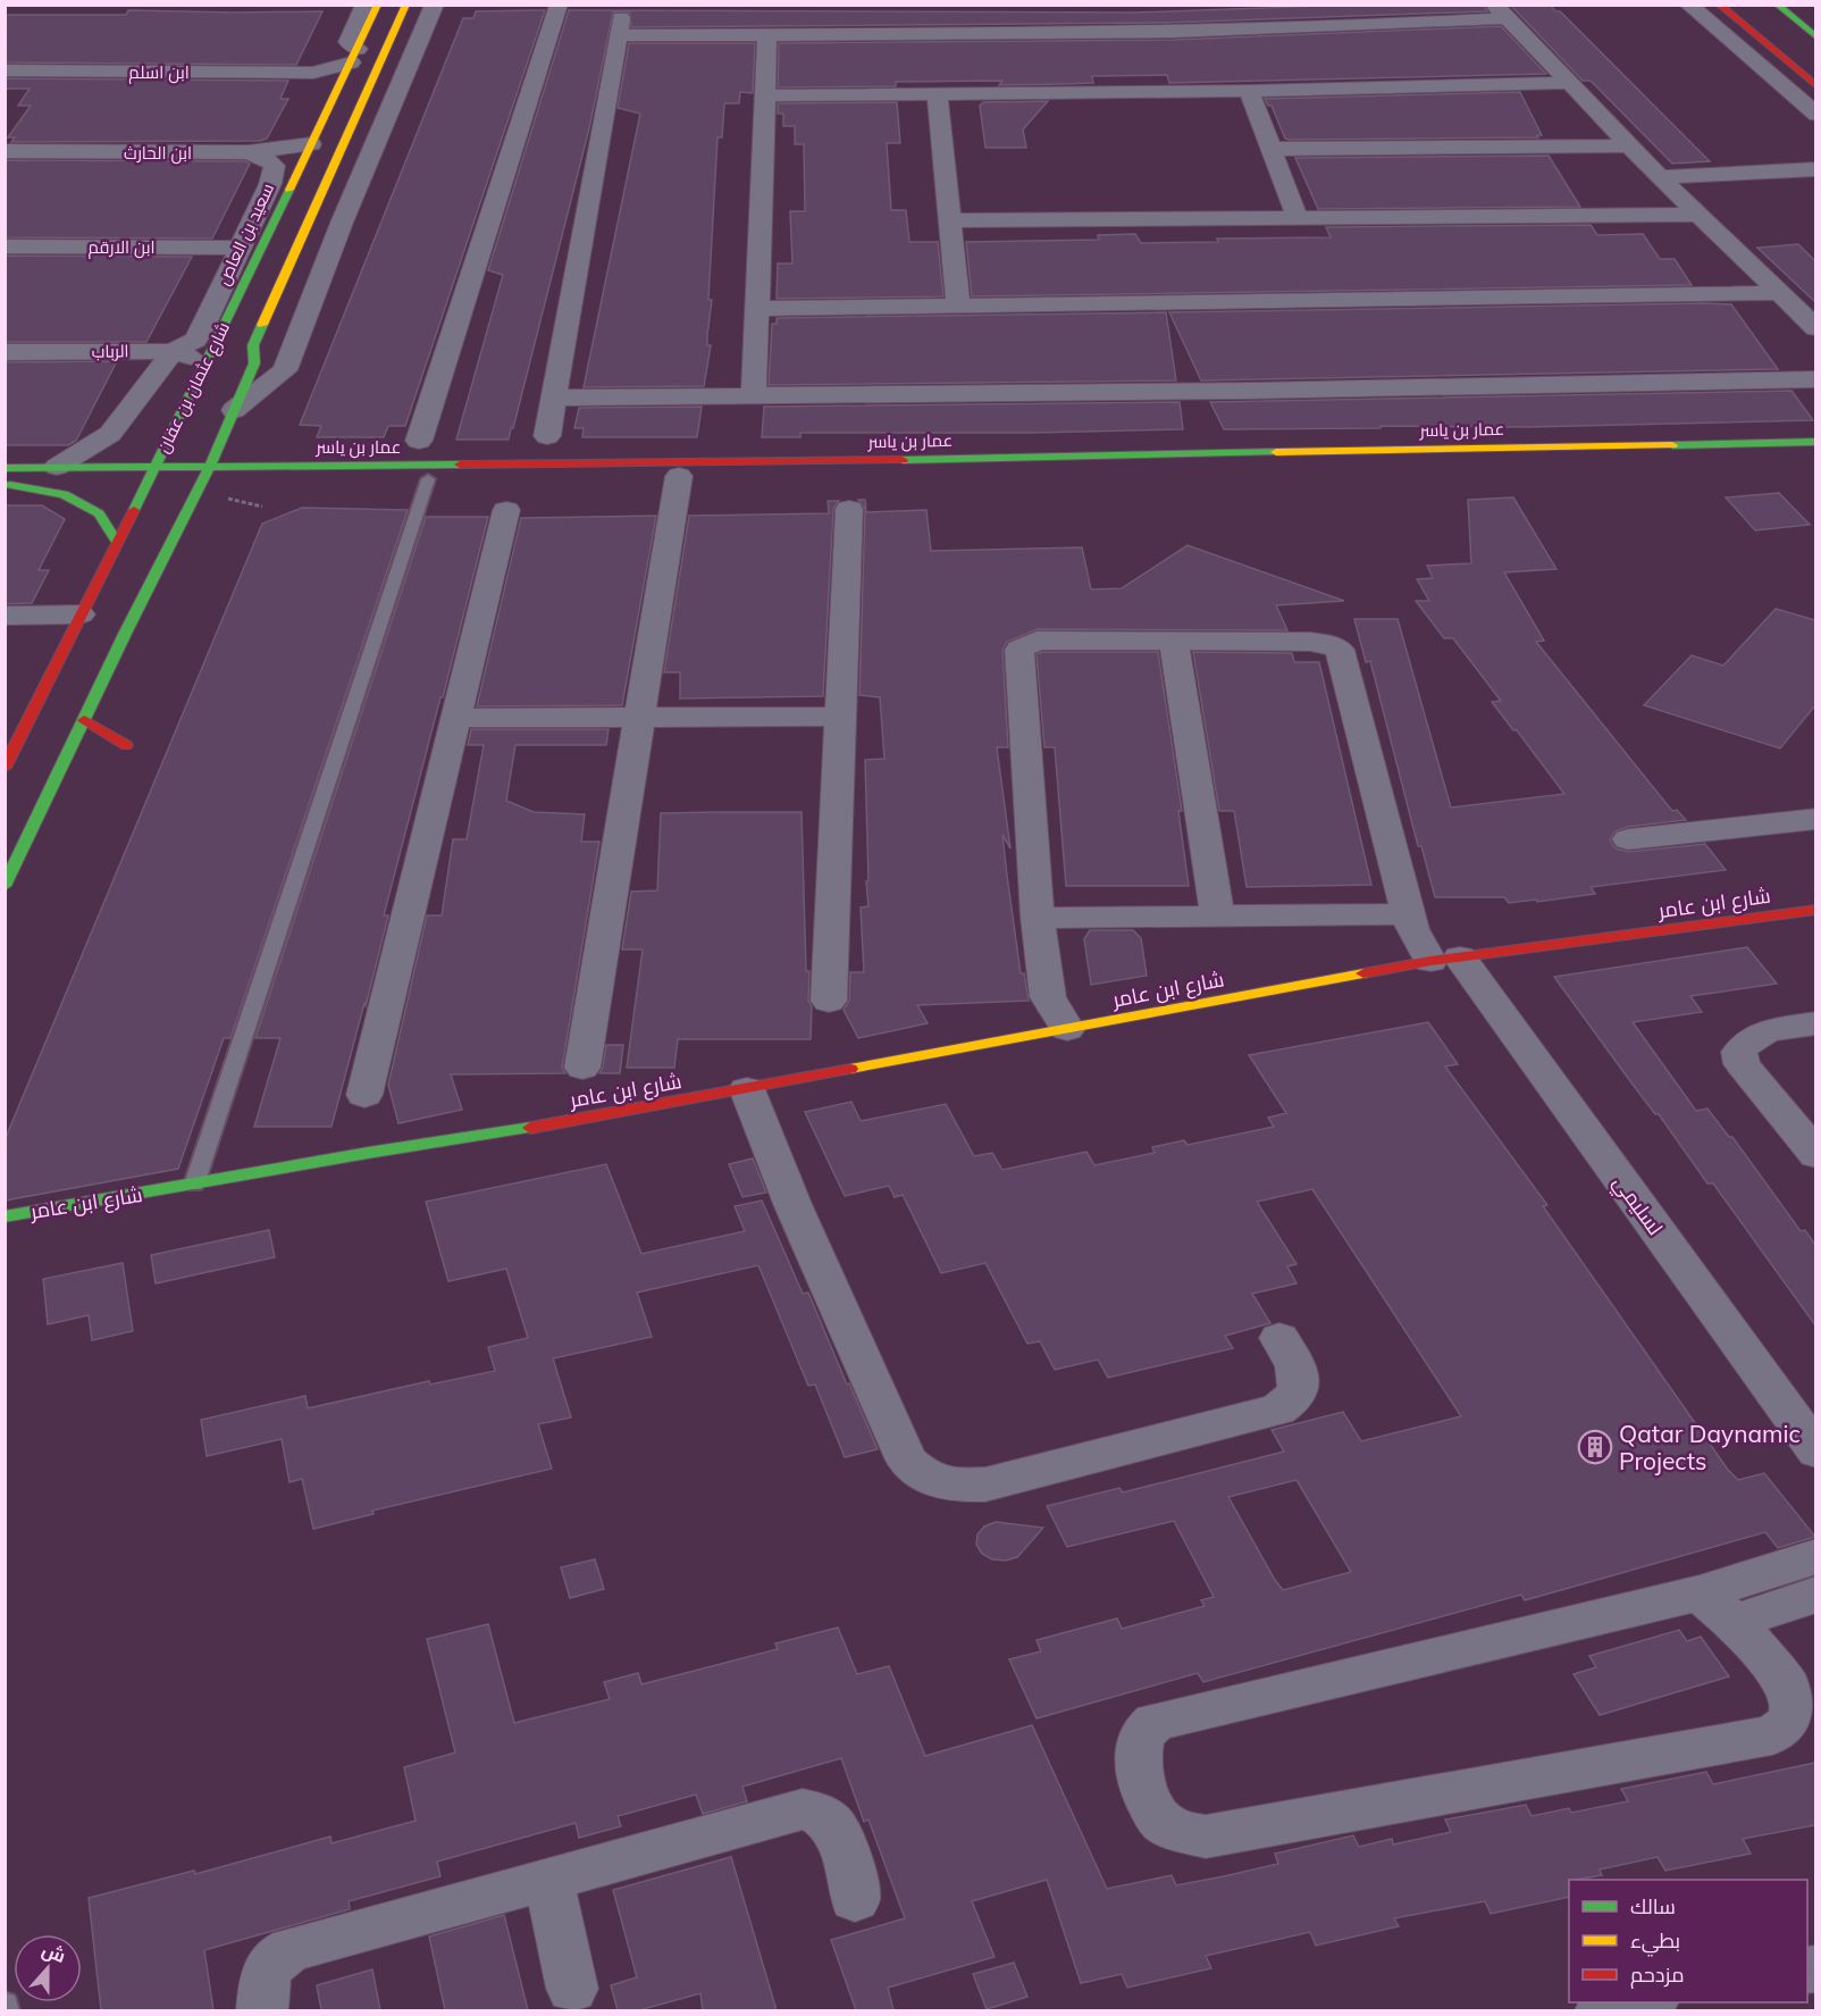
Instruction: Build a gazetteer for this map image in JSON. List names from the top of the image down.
{
  "streets": {
    "street": [
      "ابن اسلم",
      "ابن الحارث",
      "سعيد بن العاص",
      "ابن الارقم",
      "الرباب",
      "شارع عثمان بن عفان",
      "عمار بن ياسر",
      "شارع ابن عامر",
      "لسليمي"
    ]
  },
  "crossings": [
    ["ابن اسلم", "شارع عثمان بن عفان"],
    ["ابن الحارث", "سعيد بن العاص"],
    ["ابن الحارث", "شارع عثمان بن عفان"],
    ["سعيد بن العاص", "ابن الارقم"],
    ["سعيد بن العاص", "الرباب"],
    ["سعيد بن العاص", "عمار بن ياسر"],
    ["شارع عثمان بن عفان", "عمار بن ياسر"],
    ["شارع ابن عامر", "لسليمي"]
  ],
  "places": {
    "building": ["Qatar Daynamic Projects"]
  },
  "legend": ["سالك", "بطيء", "مزدحم"],
  "north": "top"
}
